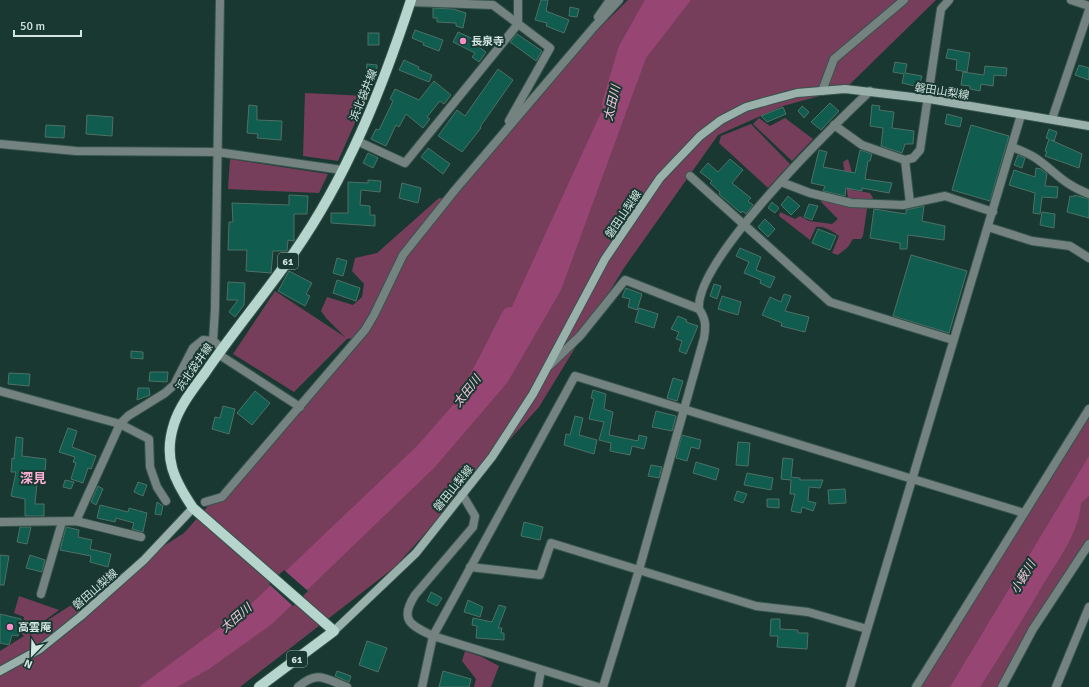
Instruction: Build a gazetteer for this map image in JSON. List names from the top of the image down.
{
  "streets": {
    "main road": ["磐田山梨線", "浜北袋井線", "61"]
  },
  "crossings": [
    ["磐田山梨線", "浜北袋井線"],
    ["磐田山梨線", "61"],
    ["浜北袋井線", "61"]
  ],
  "districts": ["深見"],
  "water": ["太田川", "小薮川"],
  "places": ["長泉寺", "高雲庵"],
  "scale_bar": "50 m",
  "north": "bottom left"
}
